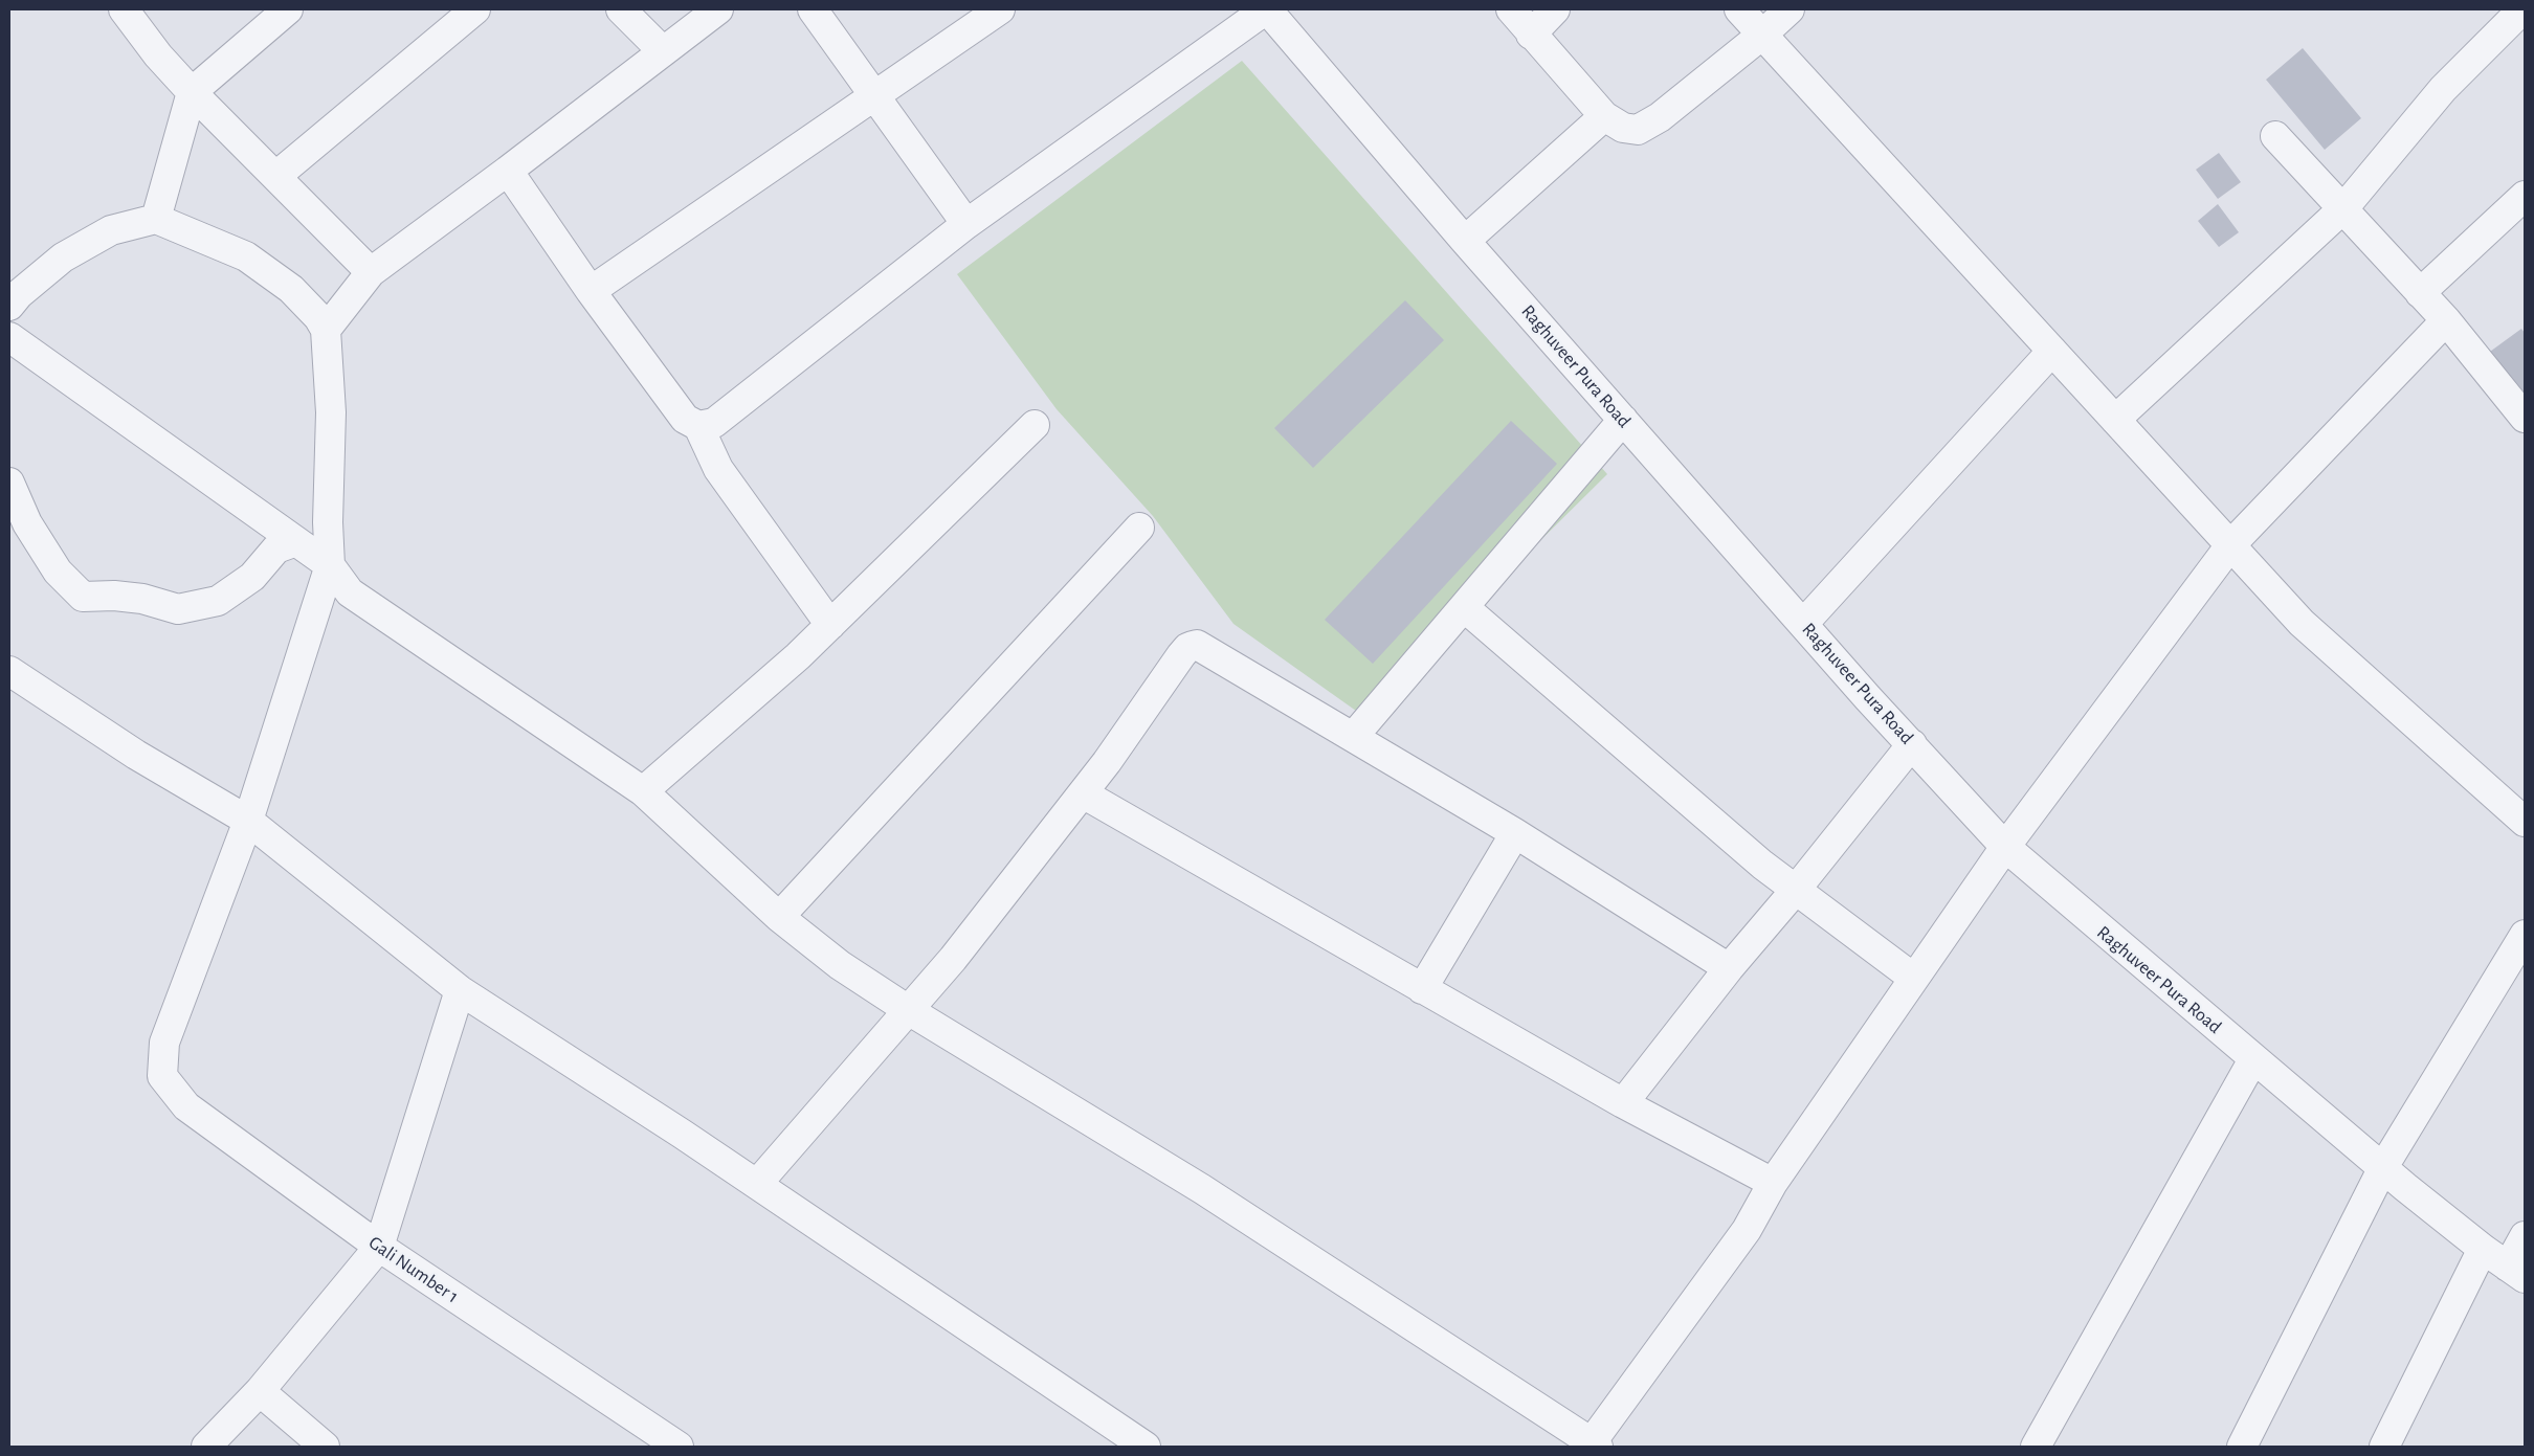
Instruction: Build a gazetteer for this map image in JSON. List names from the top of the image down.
{
  "streets": {
    "street": ["Raghuveer Pura Road", "Gali Number 1"]
  }
}
